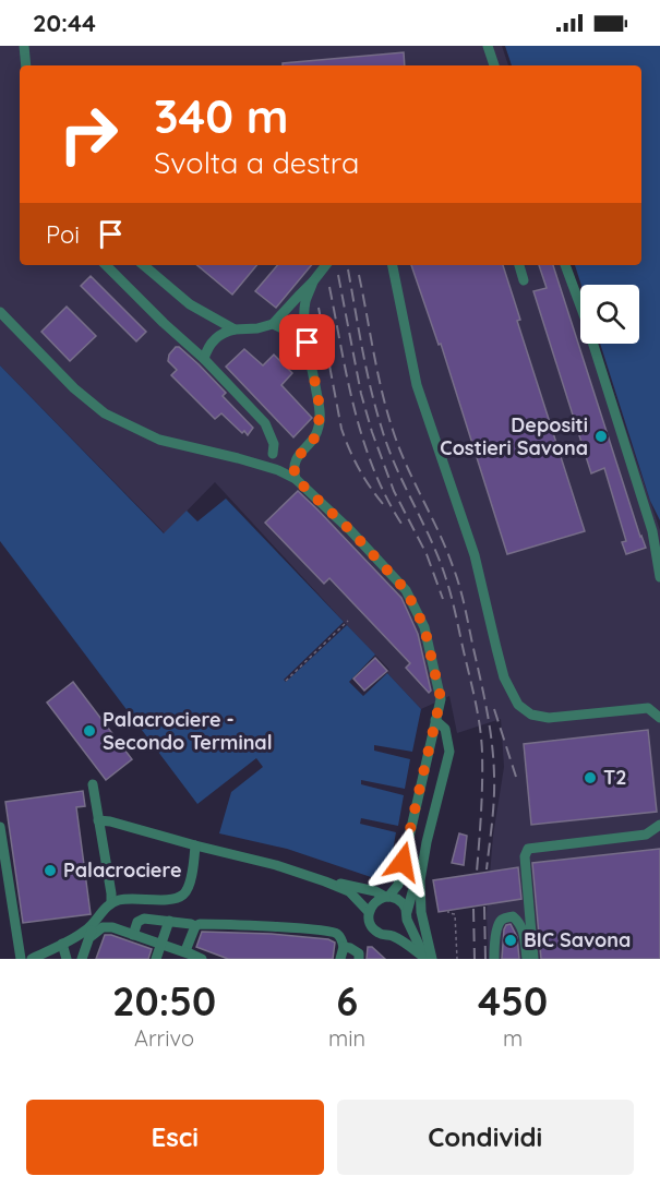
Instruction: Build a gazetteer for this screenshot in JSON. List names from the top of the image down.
{
  "places": [
    "Depositi Costieri Savona",
    "Palacrociere - Secondo Terminal",
    "T2",
    "Palacrociere",
    "BIC Savona"
  ],
  "page": {
    "status": "20:44",
    "turn": ["340 m", "Svolta a destra"],
    "then": "Poi",
    "eta": [
      "20:50",
      "Arrivo",
      "6",
      "min",
      "450",
      "m"
    ],
    "buttons": ["Esci", "Condividi"]
  }
}
